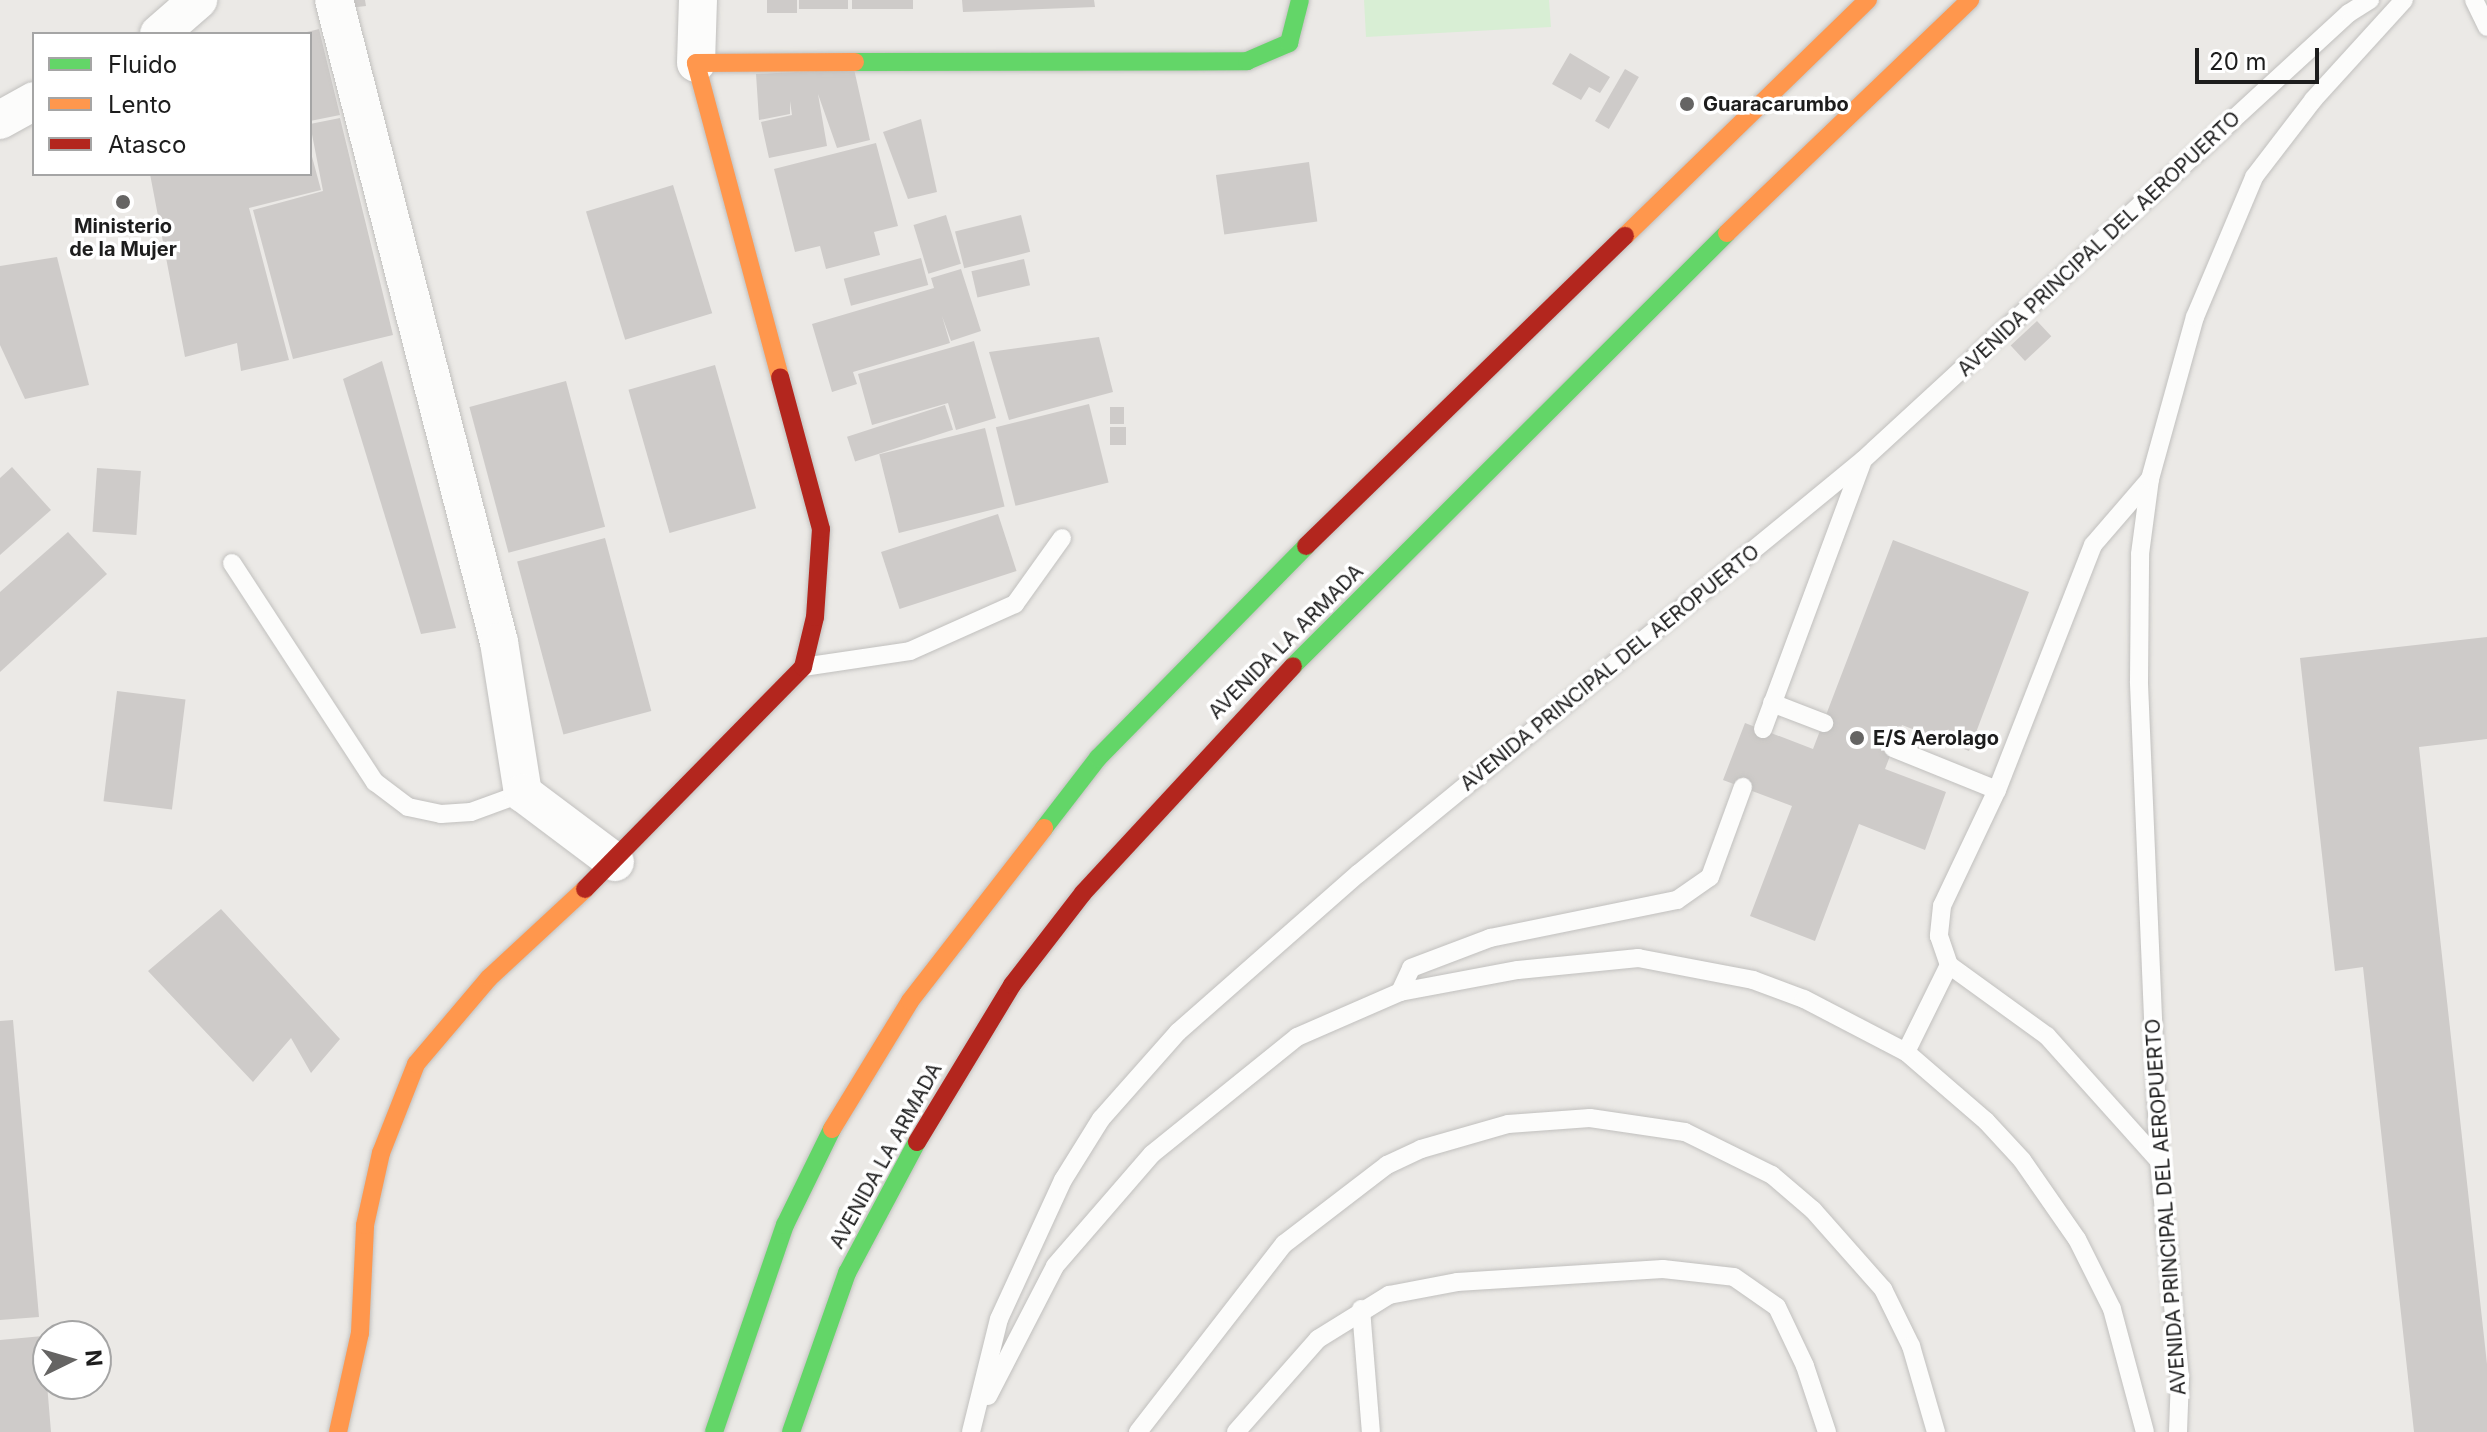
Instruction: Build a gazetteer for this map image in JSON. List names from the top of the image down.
{
  "streets": {
    "main road": ["AVENIDA LA ARMADA"],
    "lane": ["AVENIDA PRINCIPAL DEL AEROPUERTO"]
  },
  "places": ["Guaracarumbo", "Ministerio de la Mujer", "E/S Aerolago"],
  "legend": ["Fluido", "Lento", "Atasco"],
  "scale_bar": "20 m",
  "north": "right"
}
